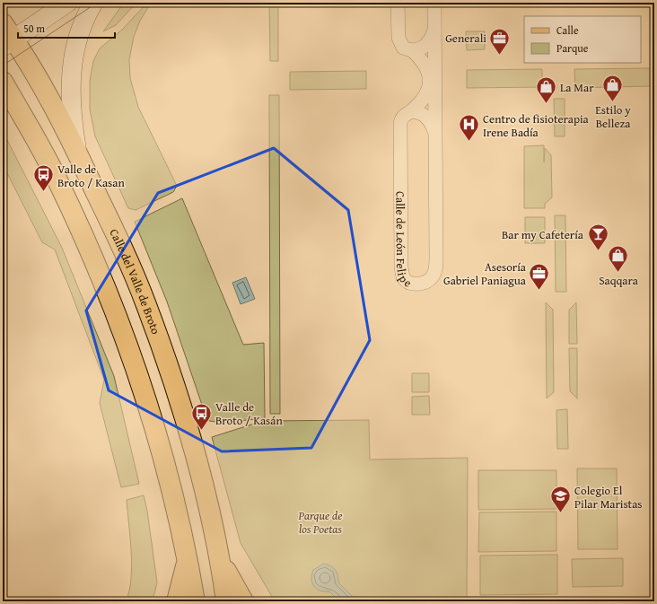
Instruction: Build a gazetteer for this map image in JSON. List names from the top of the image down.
{
  "streets": {
    "main road": ["Calle del Valle de Broto"],
    "street": ["Calle de León Felipe"]
  },
  "parks": ["Parque de los Poetas"],
  "places": {
    "office": ["Generali", "Asesoría Gabriel Paniagua"],
    "shop": ["Estilo y Belleza", "La Mar", "Saqqara"],
    "hospital": ["Centro de fisioterapia Irene Badía"],
    "bus stop": ["Valle de Broto / Kasan", "Valle de Broto / Kasán"],
    "bar": ["Bar my Cafetería"],
    "school or university": ["Colegio El Pilar Maristas"]
  },
  "legend": ["Calle", "Parque"],
  "scale_bar": "50 m"
}
